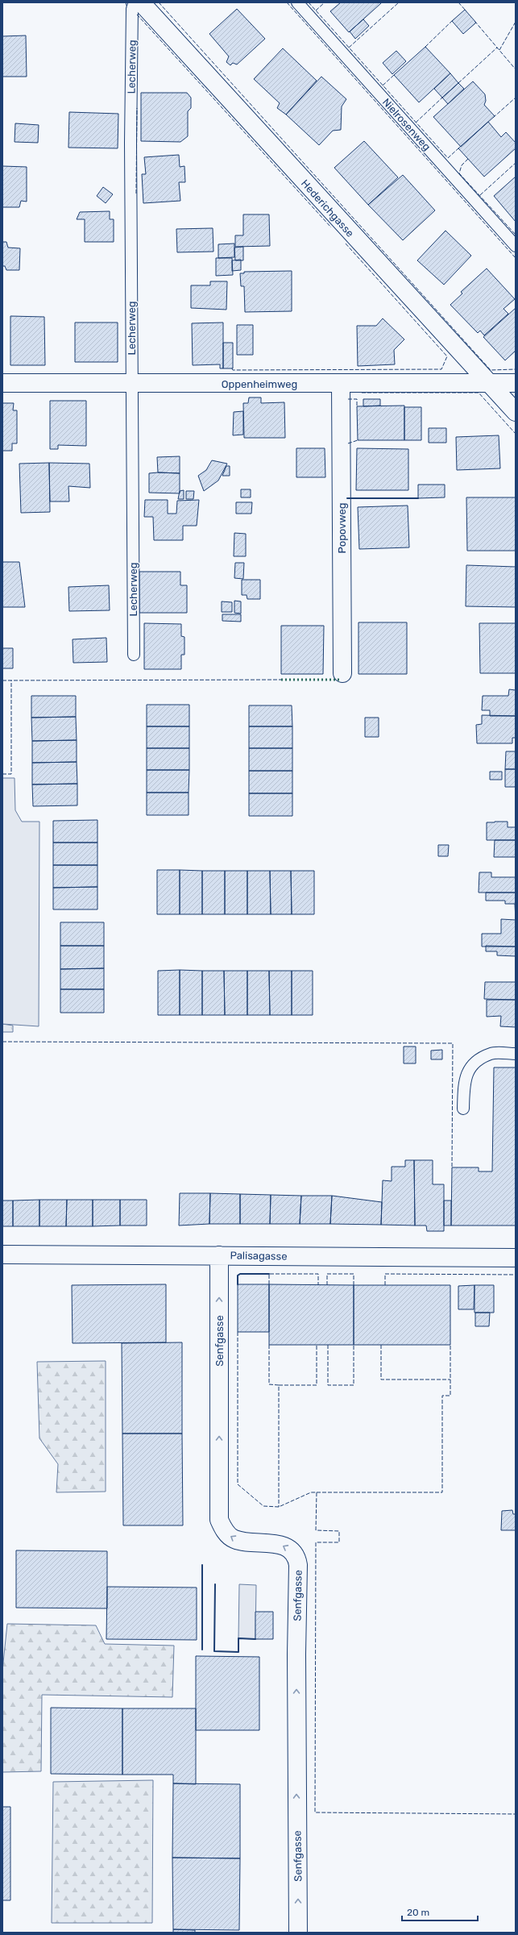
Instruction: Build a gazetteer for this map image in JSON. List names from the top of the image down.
{
  "streets": {
    "street": [
      "Hederichgasse",
      "Oppenheimweg",
      "Popovweg",
      "Palisagasse",
      "Senfgasse"
    ],
    "lane": ["Lecherweg", "Nielrosenweg"]
  },
  "crossings": [
    ["Lecherweg", "Oppenheimweg"],
    ["Hederichgasse", "Oppenheimweg"],
    ["Oppenheimweg", "Popovweg"],
    ["Palisagasse", "Senfgasse"]
  ],
  "one_way": ["Senfgasse"],
  "scale_bar": "20 m"
}
